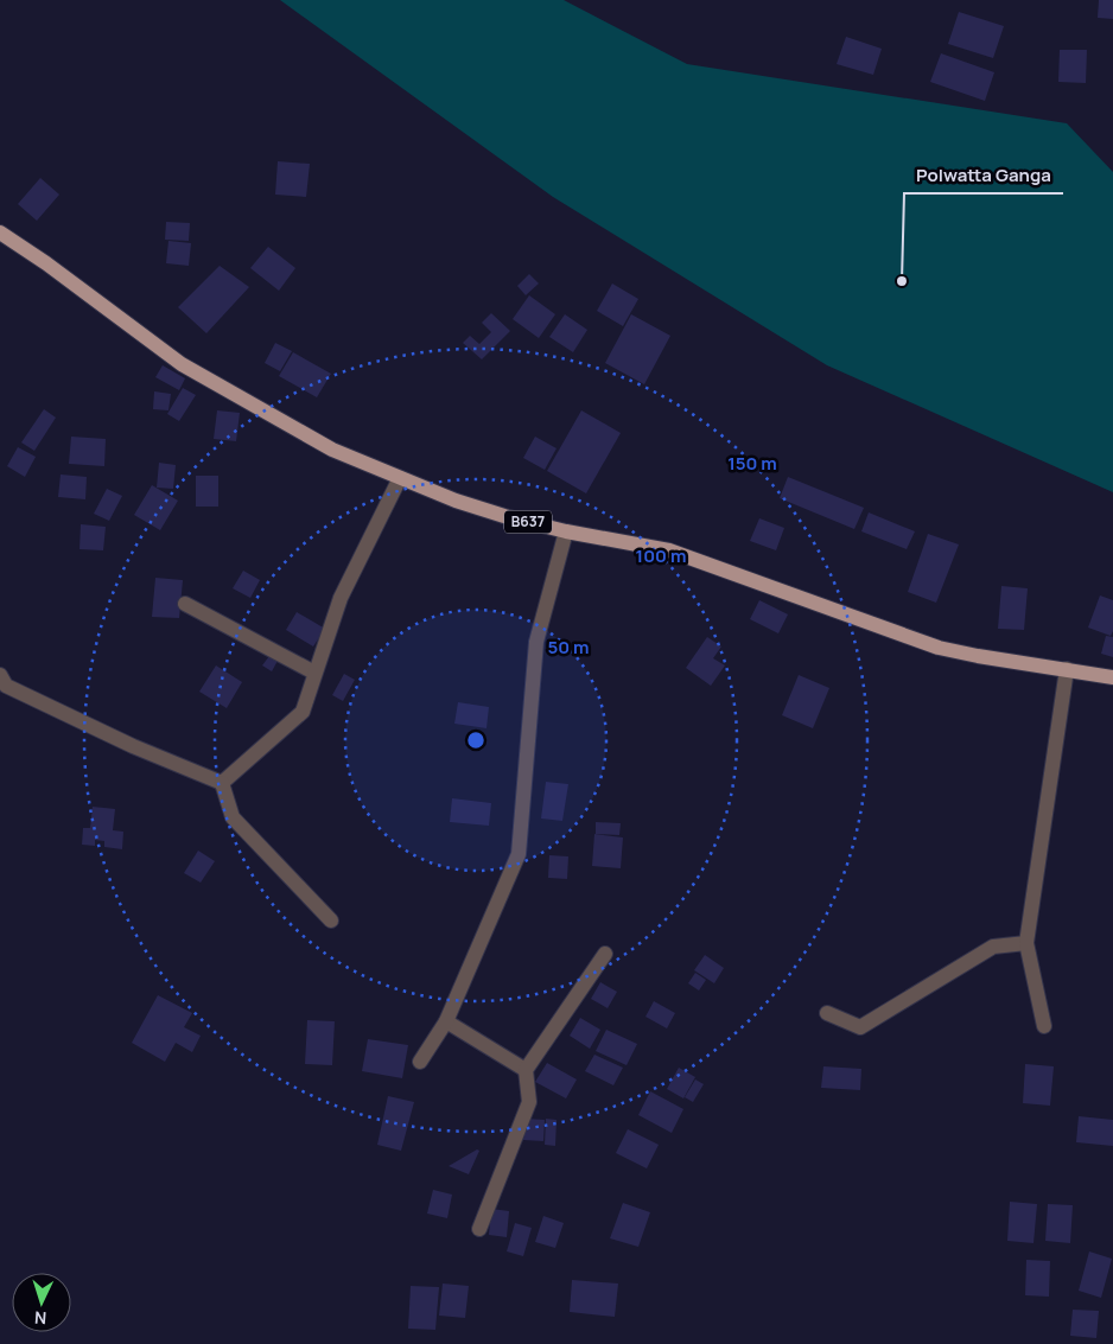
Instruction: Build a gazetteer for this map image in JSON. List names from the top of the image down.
{
  "streets": {
    "main road": ["B637"]
  },
  "places": ["Polwatta Ganga"],
  "north": "bottom",
  "rings": ["150 m", "100 m", "50 m"]
}
